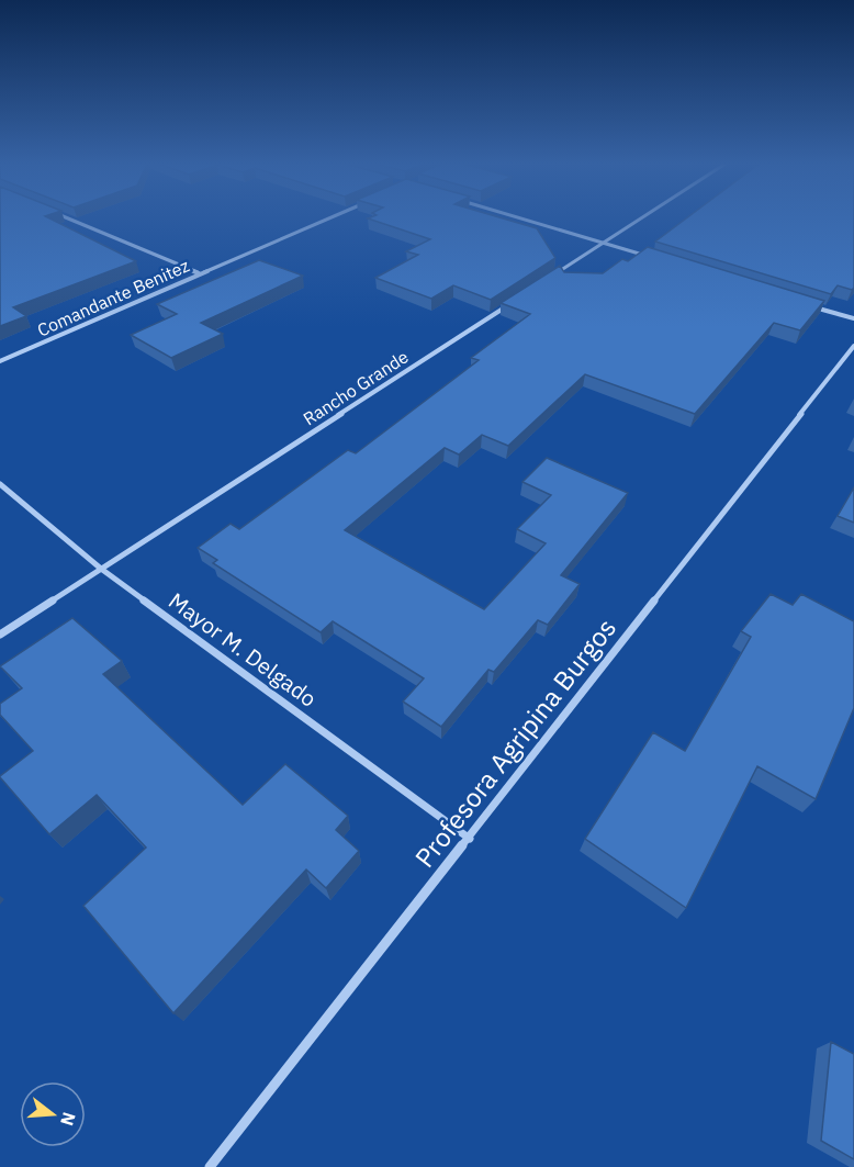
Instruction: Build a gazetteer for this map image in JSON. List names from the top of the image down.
{
  "streets": {
    "street": [
      "Comandante Benitez",
      "Rancho Grande",
      "Mayor M. Delgado",
      "Profesora Agripina Burgos"
    ]
  },
  "crossings": [
    ["Rancho Grande", "Mayor M. Delgado"],
    ["Mayor M. Delgado", "Profesora Agripina Burgos"]
  ],
  "north": "right"
}
